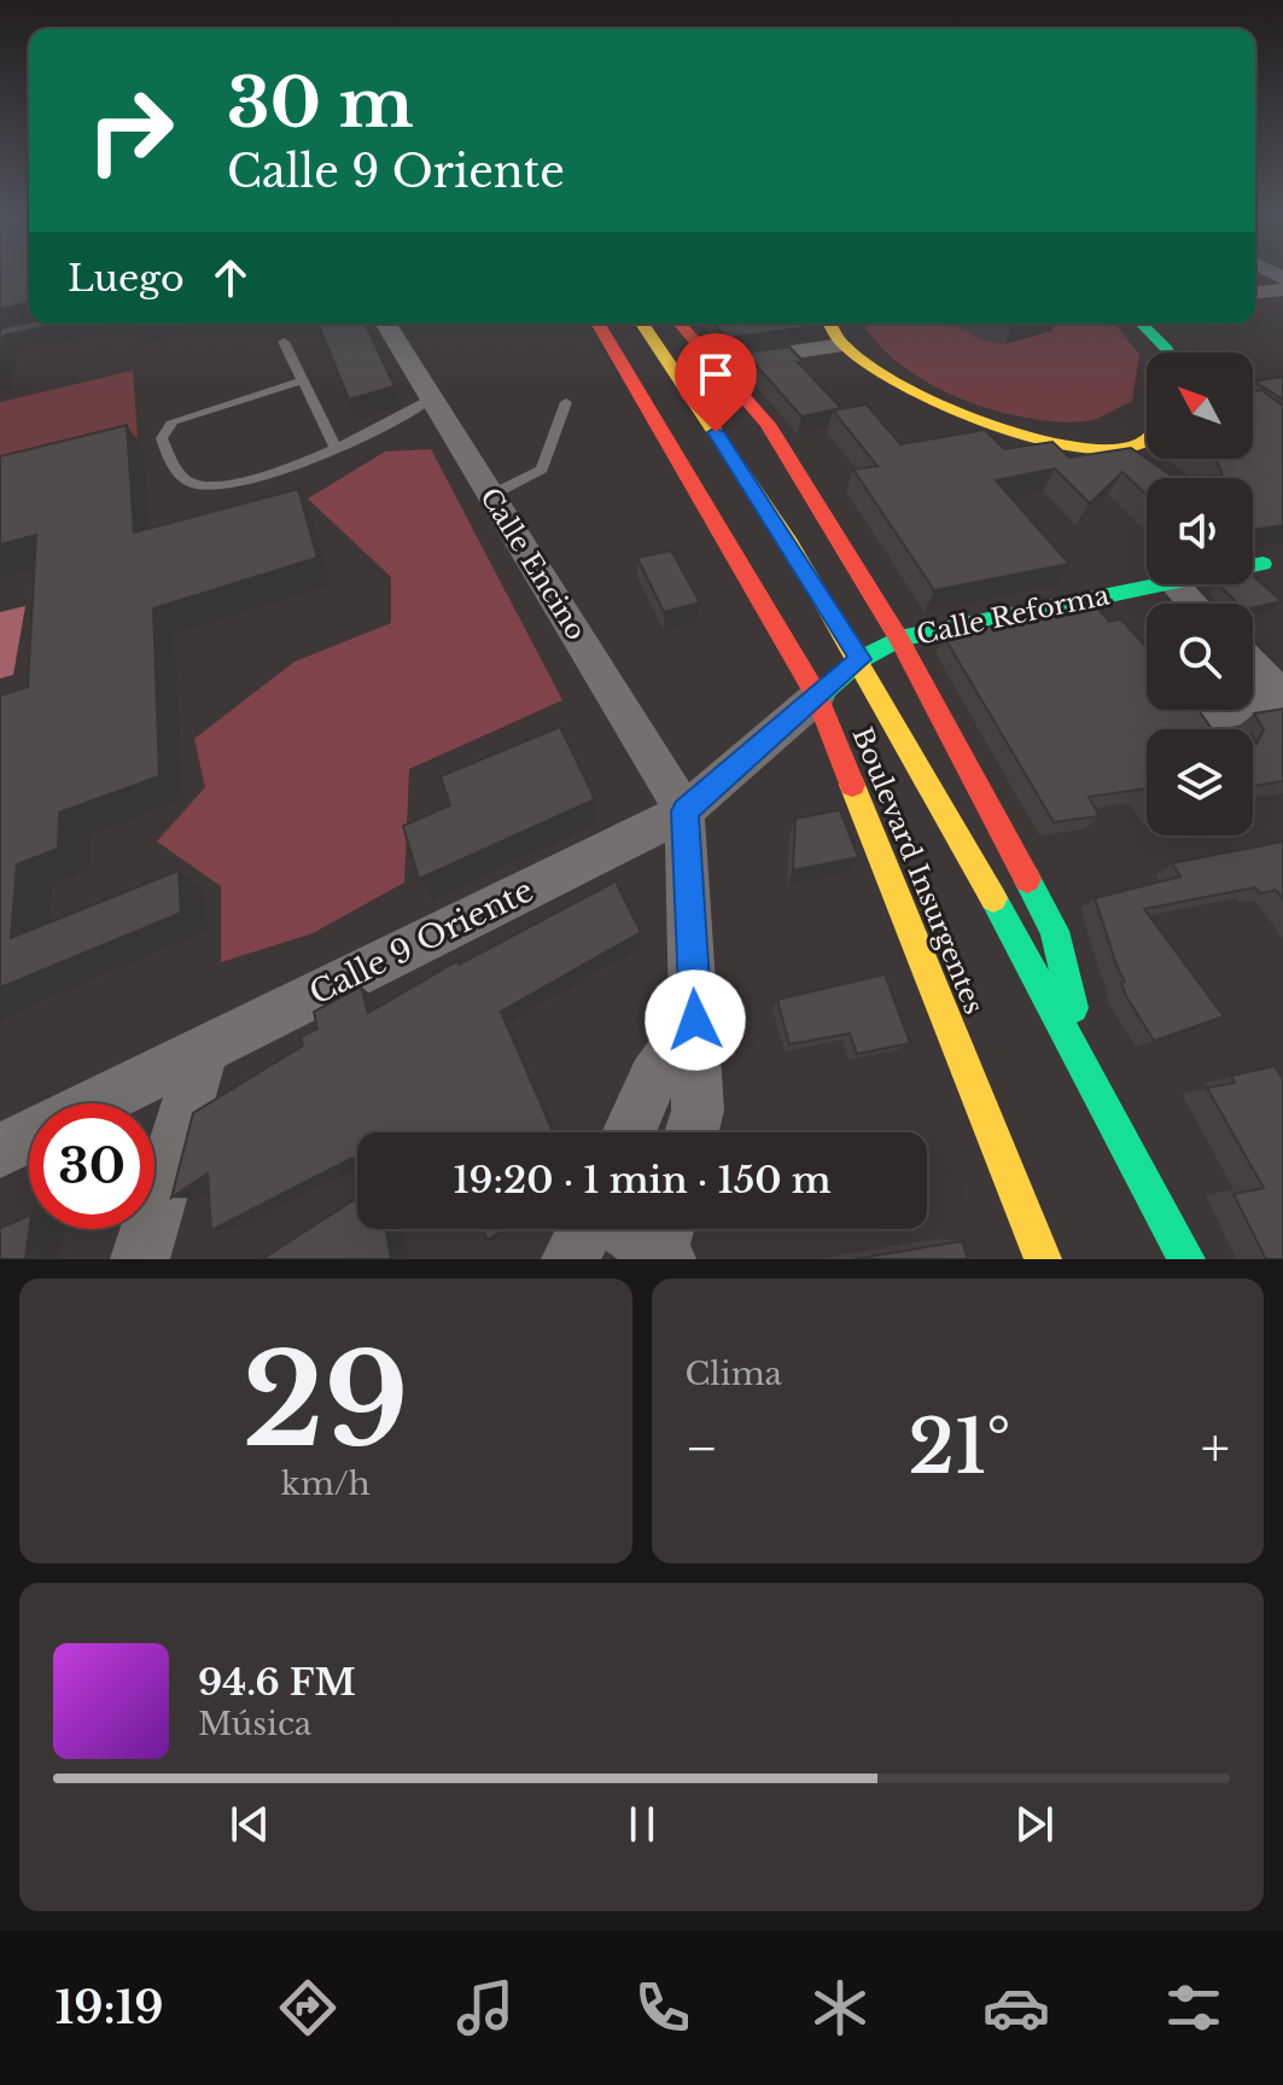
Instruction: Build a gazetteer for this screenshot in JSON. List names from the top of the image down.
{
  "streets": {
    "street": [
      "Calle Encino",
      "Calle Reforma",
      "Boulevard Insurgentes",
      "Calle 9 Oriente"
    ]
  },
  "crossings": [
    ["Calle Encino", "Calle 9 Oriente"],
    ["Calle Reforma", "Boulevard Insurgentes"],
    ["Calle Reforma", "Calle 9 Oriente"],
    ["Boulevard Insurgentes", "Calle 9 Oriente"]
  ],
  "north": "top left",
  "page": {
    "turn": ["30 m", "Calle 9 Oriente"],
    "then": "Luego",
    "limit": "30",
    "trip": "19:20 · 1 min · 150 m",
    "tile": [
      ["29", "km/h"],
      "Clima"
    ],
    "heat": ["−", "21°", "+"],
    "song": ["94.6 FM", "Música"],
    "tabs": "19:19"
  }
}
